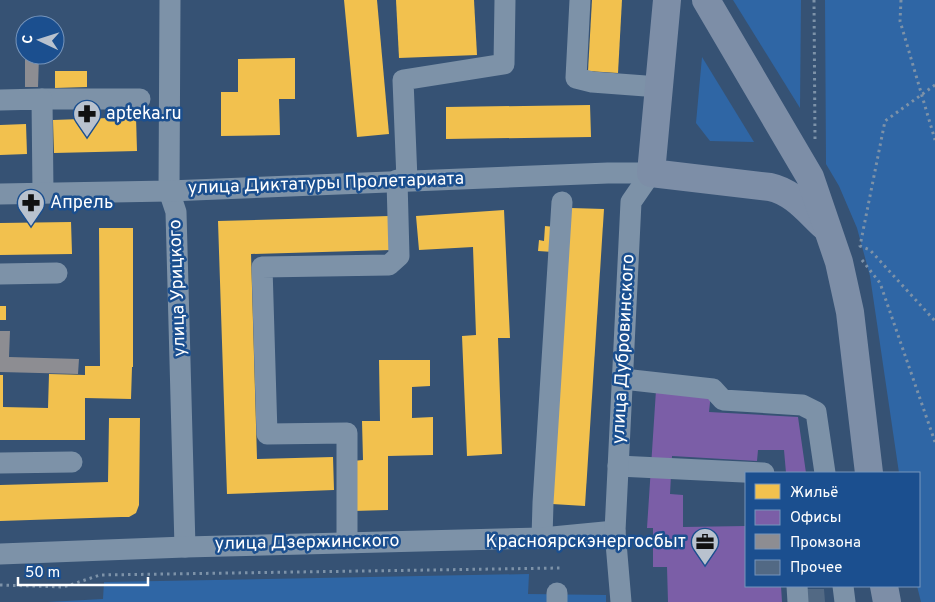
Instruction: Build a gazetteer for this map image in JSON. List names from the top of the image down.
{
  "streets": {
    "main road": ["улица Дубровинского"],
    "street": ["улица Диктатуры Пролетариата", "улица Урицкого", "улица Дзержинского"]
  },
  "crossings": [
    ["улица Диктатуры Пролетариата", "улица Урицкого"],
    ["улица Диктатуры Пролетариата", "улица Дубровинского"],
    ["улица Урицкого", "улица Дзержинского"],
    ["улица Дубровинского", "улица Дзержинского"]
  ],
  "places": {
    "pharmacy": ["apteka.ru", "Апрель"],
    "office": ["Красноярскэнергосбыт"]
  },
  "legend": [
    "Жильё",
    "Офисы",
    "Промзона",
    "Прочее"
  ],
  "scale_bar": "50 m",
  "north": "left"
}
